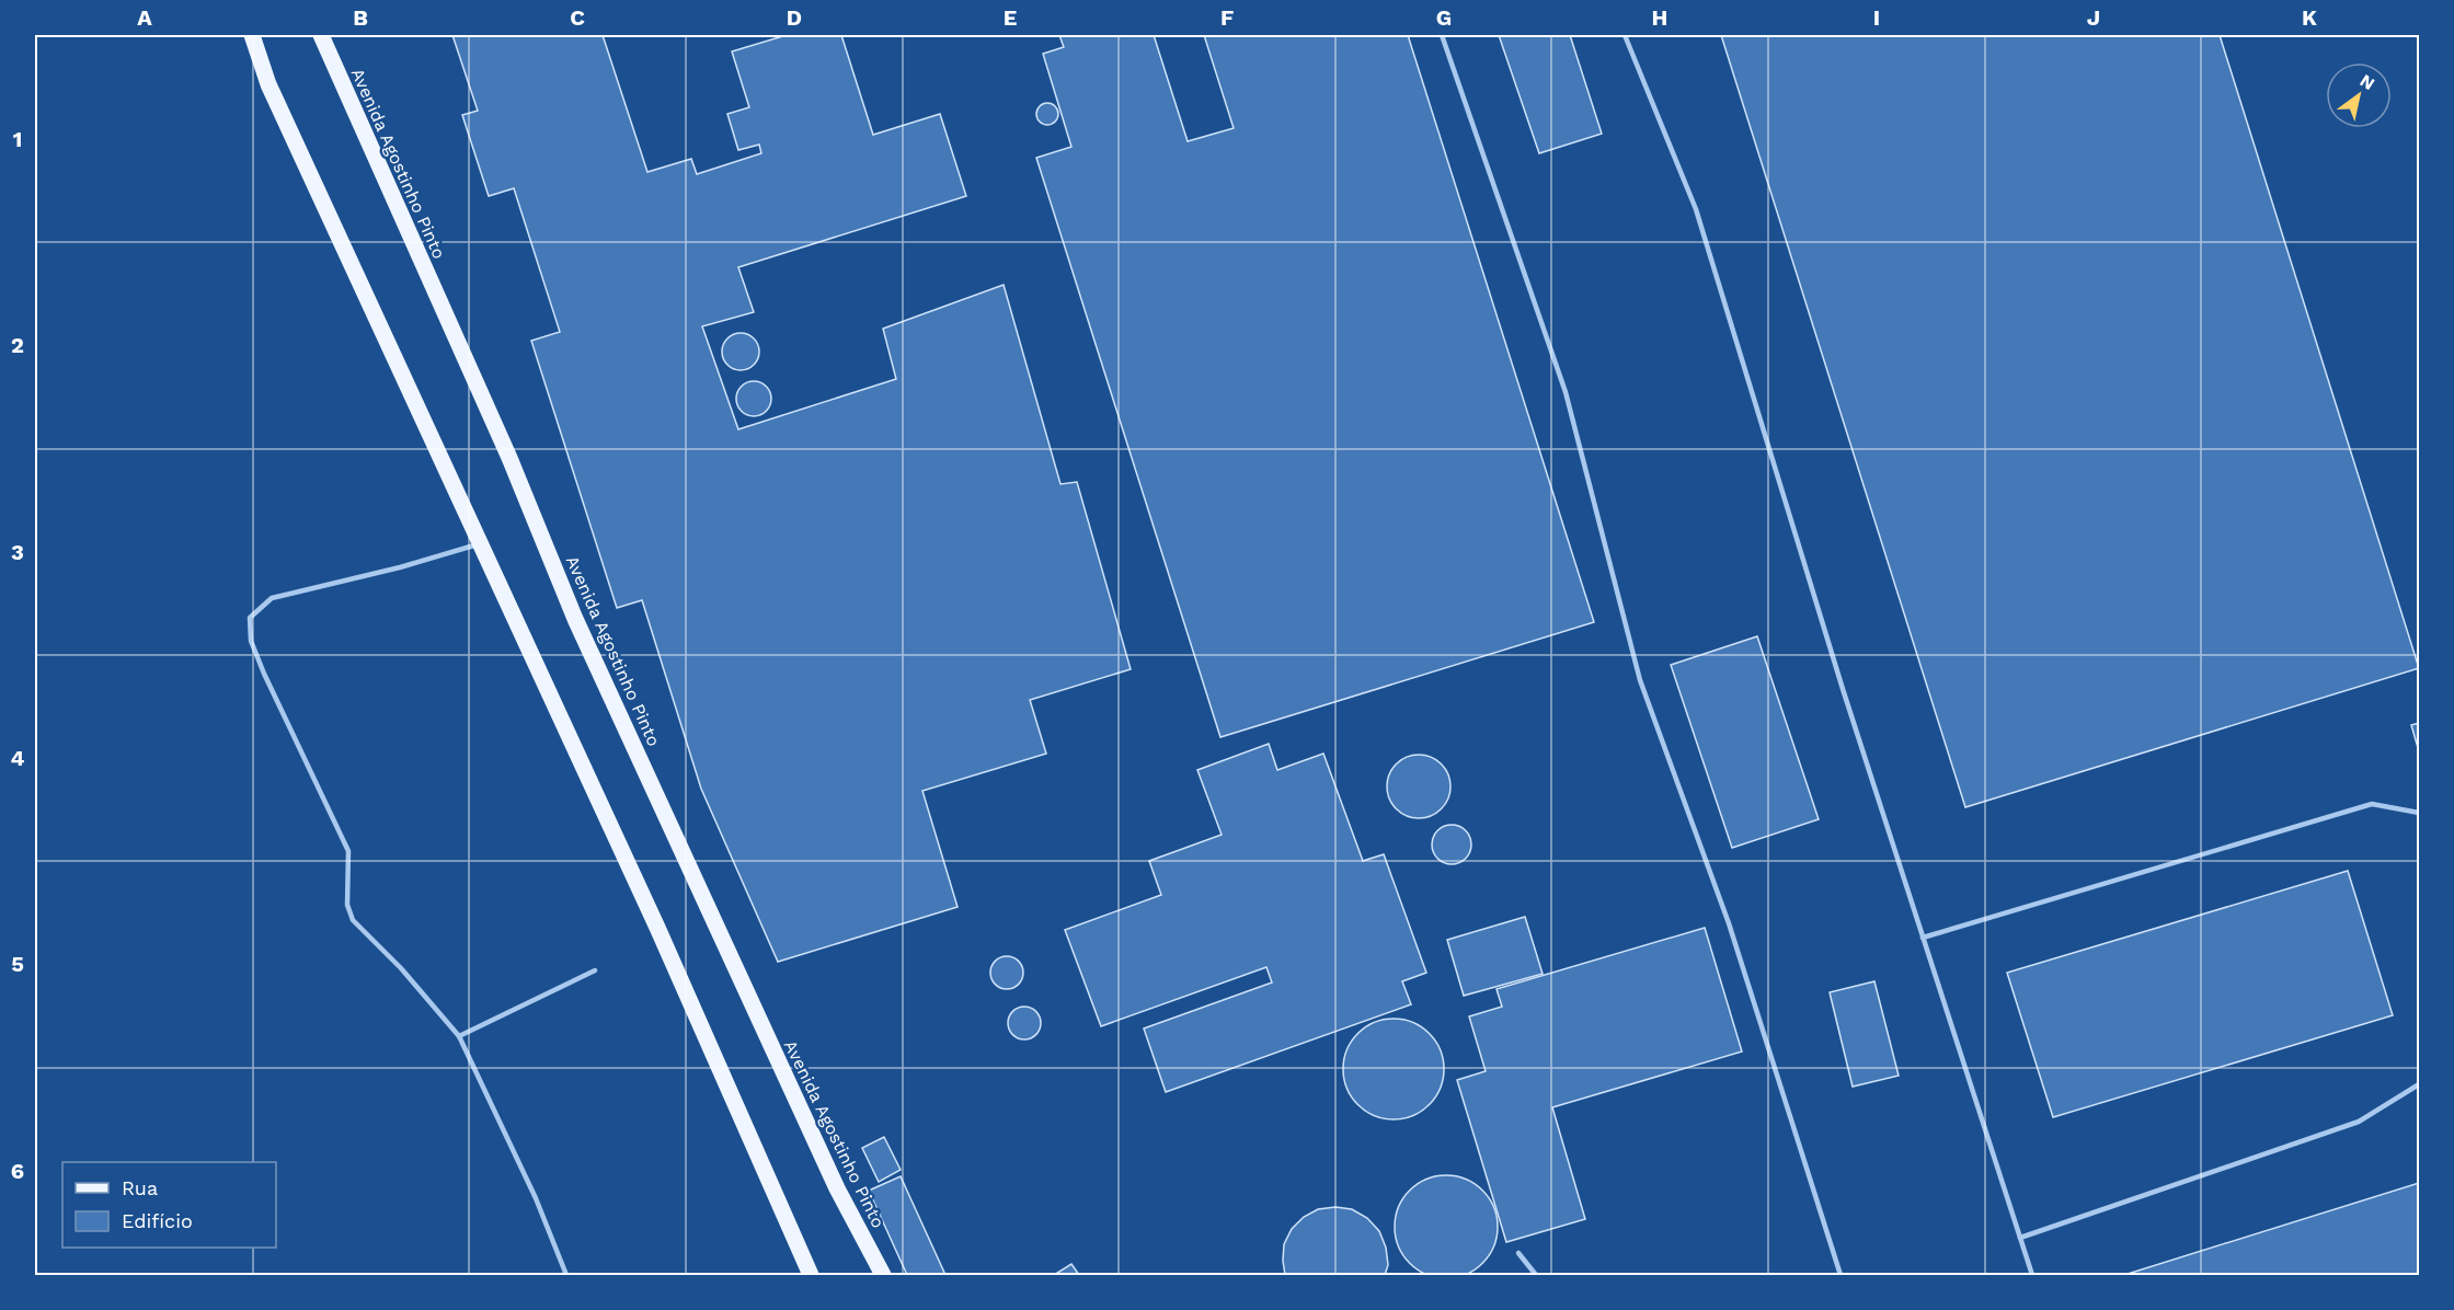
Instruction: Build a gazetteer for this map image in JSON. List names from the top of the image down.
{
  "streets": {
    "main road": ["Avenida Agostinho Pinto"]
  },
  "legend": ["Rua", "Edifício"],
  "north": "top right",
  "grid": {
    "columns": [
      "A",
      "B",
      "C",
      "D",
      "E",
      "F",
      "G",
      "H",
      "I",
      "J",
      "K"
    ],
    "rows": [
      "1",
      "2",
      "3",
      "4",
      "5",
      "6"
    ]
  }
}
